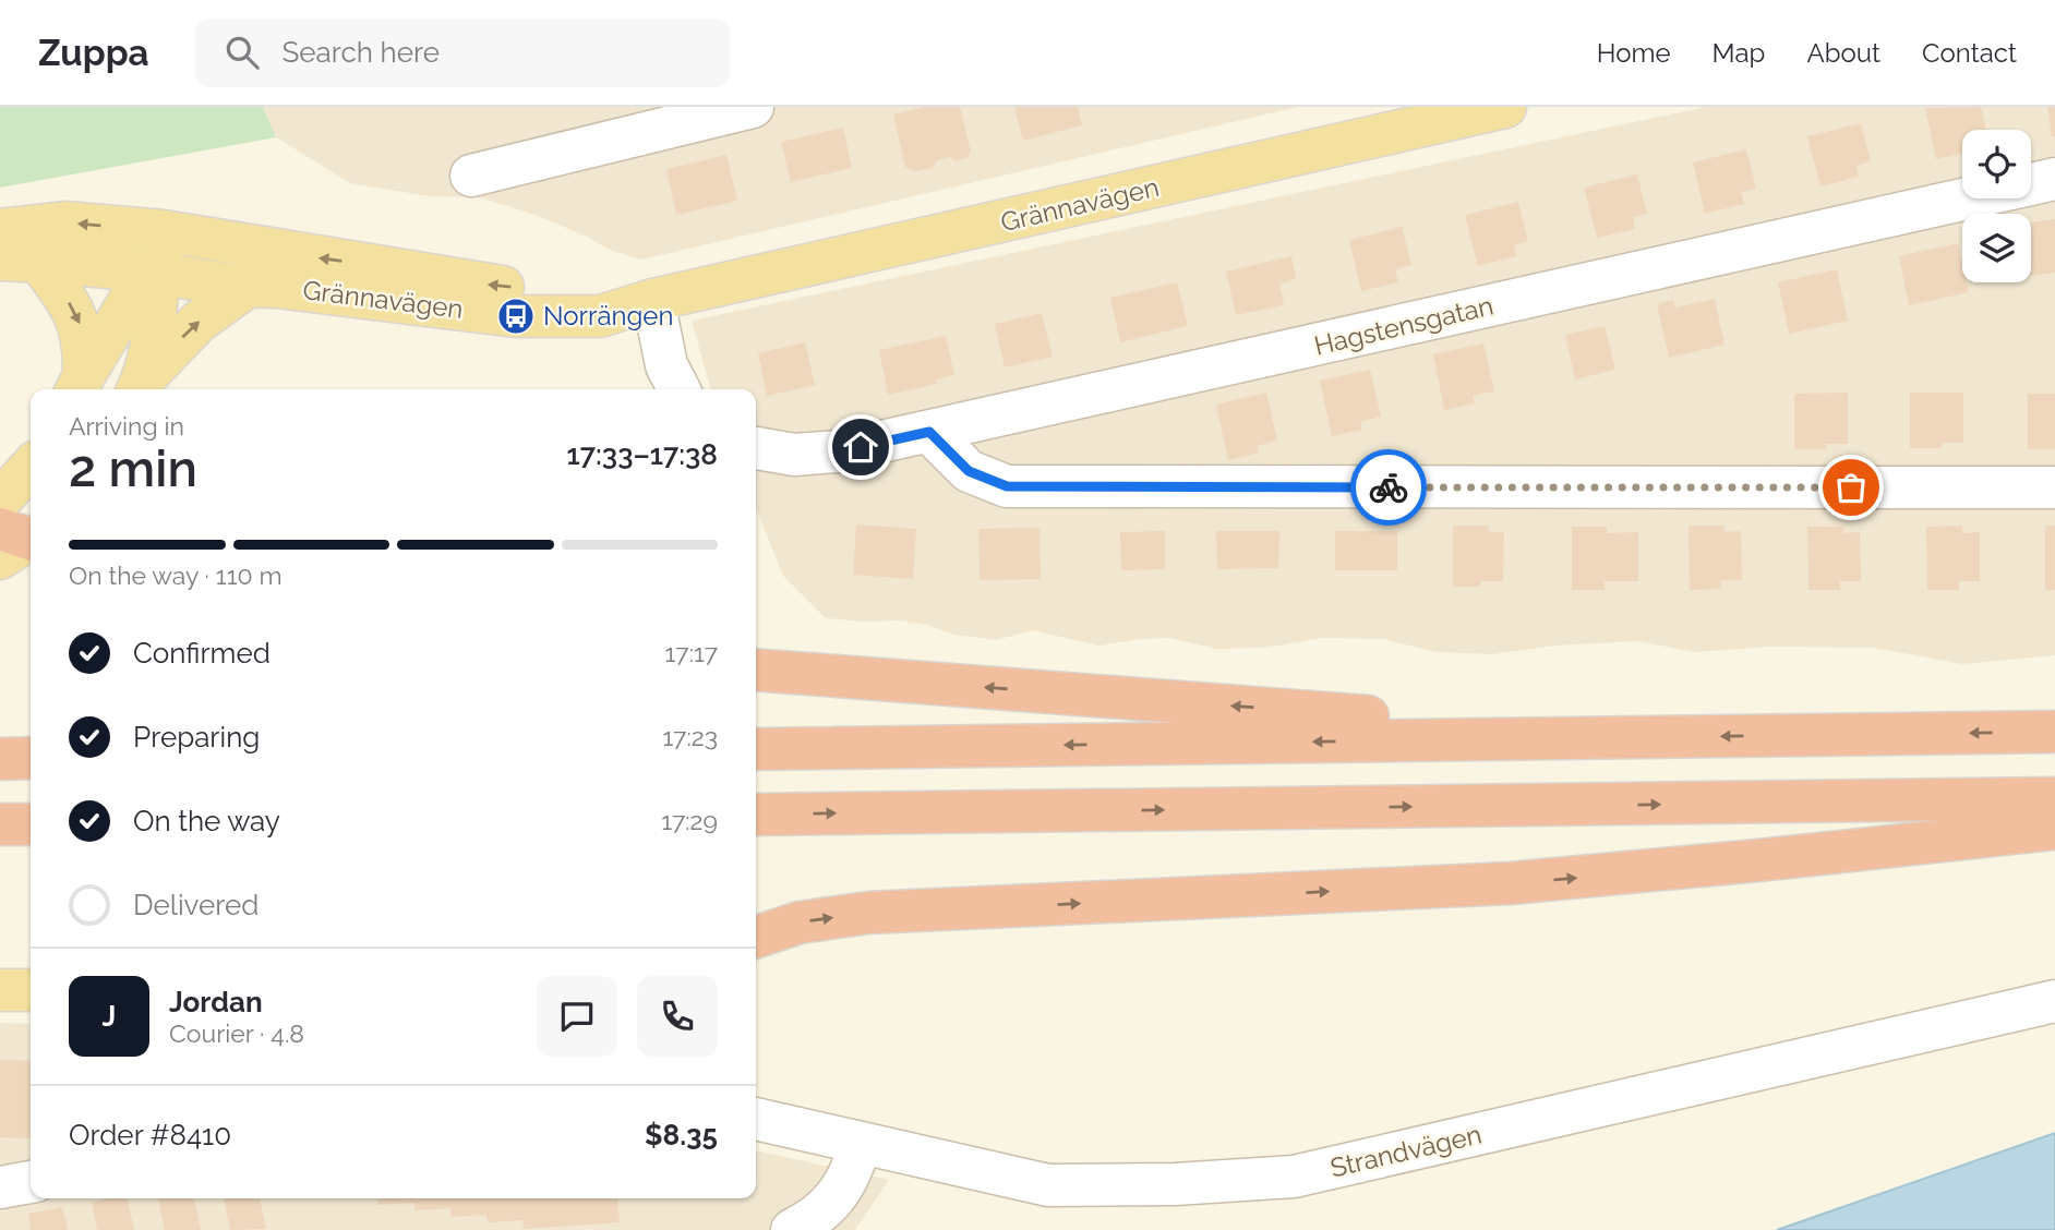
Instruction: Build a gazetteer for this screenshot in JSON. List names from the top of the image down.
{
  "streets": {
    "main road": ["Grännavägen"],
    "street": ["Hagstensgatan", "Strandvägen"]
  },
  "places": {
    "bus stop": ["Norrängen"]
  },
  "page": {
    "header": "Zuppa",
    "search": "Search here",
    "nav": [
      "Home",
      "Map",
      "About",
      "Contact"
    ],
    "heading": ["2 min", "Arriving in", "17:33–17:38"],
    "panel": [
      "Jordan",
      "Courier · 4.8",
      "Order #8410",
      "$8.35"
    ],
    "bar": "On the way · 110 m",
    "list": [
      ["Confirmed", "17:17"],
      ["Preparing", "17:23"],
      ["On the way", "17:29"],
      "Delivered"
    ],
    "round": "J"
  }
}
